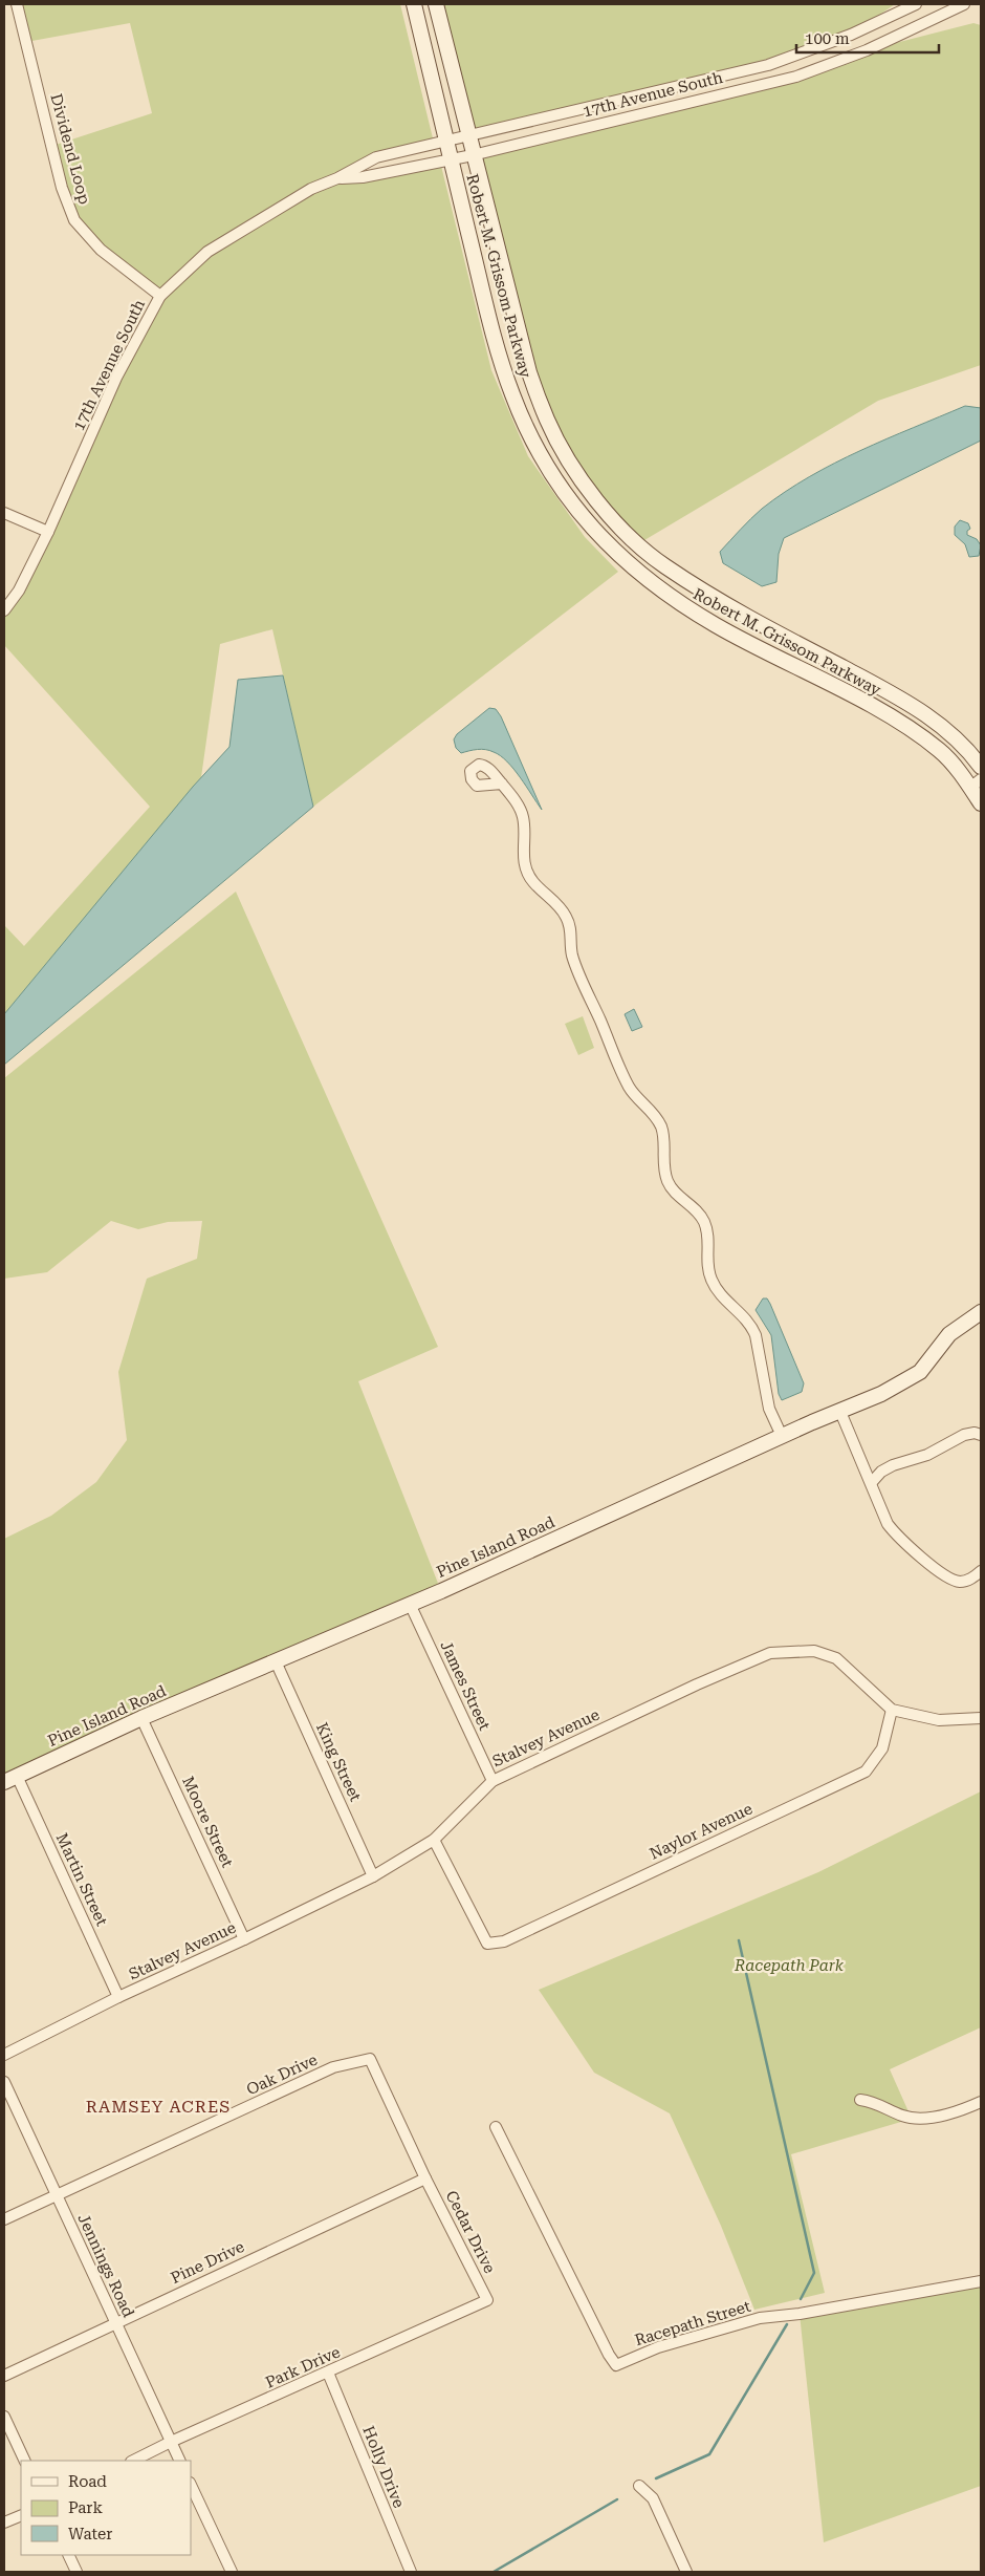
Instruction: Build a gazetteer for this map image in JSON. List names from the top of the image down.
{
  "streets": {
    "main road": ["Robert M. Grissom Parkway", "Pine Island Road"],
    "street": [
      "17th Avenue South",
      "Dividend Loop",
      "James Street",
      "Stalvey Avenue",
      "King Street",
      "Moore Street",
      "Naylor Avenue",
      "Martin Street",
      "Oak Drive",
      "Cedar Drive",
      "Pine Drive",
      "Jennings Road",
      "Racepath Street",
      "Park Drive",
      "Holly Drive"
    ]
  },
  "crossings": [
    ["17th Avenue South", "Dividend Loop"],
    ["17th Avenue South", "Robert M. Grissom Parkway"],
    ["Pine Island Road", "James Street"],
    ["Pine Island Road", "King Street"],
    ["Pine Island Road", "Moore Street"],
    ["Pine Island Road", "Martin Street"],
    ["James Street", "Stalvey Avenue"],
    ["Stalvey Avenue", "King Street"],
    ["Stalvey Avenue", "Moore Street"],
    ["Stalvey Avenue", "Naylor Avenue"],
    ["Stalvey Avenue", "Martin Street"],
    ["Oak Drive", "Cedar Drive"],
    ["Oak Drive", "Pine Drive"],
    ["Oak Drive", "Jennings Road"],
    ["Cedar Drive", "Pine Drive"],
    ["Cedar Drive", "Park Drive"],
    ["Pine Drive", "Jennings Road"],
    ["Jennings Road", "Park Drive"],
    ["Park Drive", "Holly Drive"]
  ],
  "districts": ["RAMSEY ACRES"],
  "parks": ["Racepath Park"],
  "legend": ["Road", "Park", "Water"],
  "scale_bar": "100 m"
}
